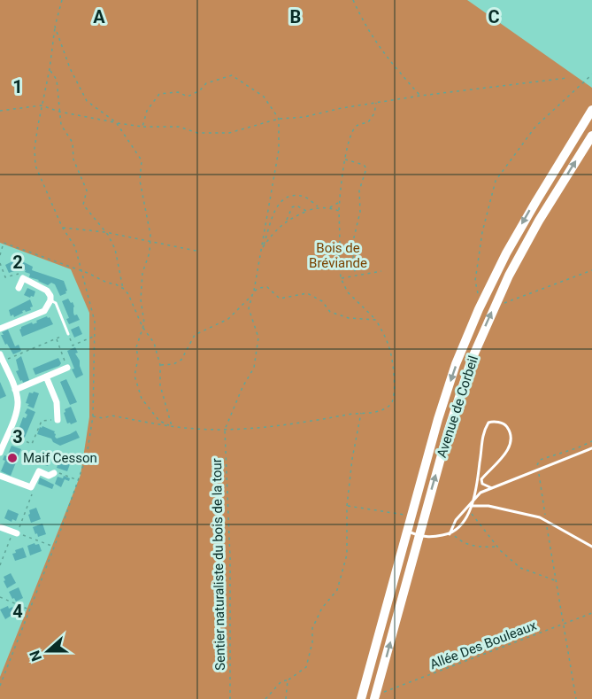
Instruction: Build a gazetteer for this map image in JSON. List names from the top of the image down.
{
  "streets": {
    "main road": ["Avenue de Corbeil"],
    "path": ["Sentier naturaliste du bois de la tour", "Allée Des Bouleaux"]
  },
  "crossings": [
    ["Avenue de Corbeil", "Allée Des Bouleaux"]
  ],
  "parks": ["Bois de Bréviande"],
  "places": ["Maif Cesson"],
  "north": "left",
  "grid": {
    "columns": ["A", "B", "C"],
    "rows": [
      "1",
      "2",
      "3",
      "4"
    ]
  }
}
